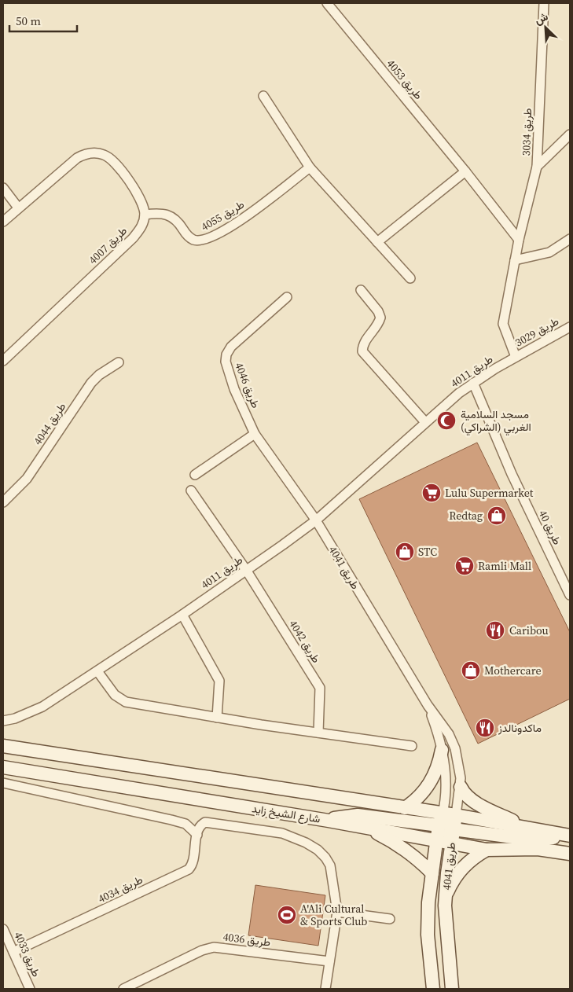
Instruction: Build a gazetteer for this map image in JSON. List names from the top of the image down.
{
  "streets": {
    "main road": ["طريق 4041", "شارع الشيخ زايد"],
    "street": [
      "طريق 4053",
      "طريق 3034",
      "طريق 4055",
      "طريق 4007",
      "طريق 3029",
      "طريق 4011",
      "طريق 4046",
      "طريق 4044",
      "طريق 40",
      "طريق 4042",
      "طريق 4034",
      "طريق 4036",
      "طريق 4033"
    ]
  },
  "crossings": [
    ["طريق 4053", "طريق 3034"],
    ["طريق 3034", "طريق 3029"],
    ["طريق 3034", "طريق 4011"],
    ["طريق 4055", "طريق 4007"],
    ["طريق 3029", "طريق 4011"],
    ["طريق 4011", "طريق 40"],
    ["طريق 4011", "طريق 4041"],
    ["طريق 4011", "طريق 4042"],
    ["طريق 4046", "طريق 4041"],
    ["طريق 4041", "شارع الشيخ زايد"],
    ["طريق 4034", "طريق 4033"]
  ],
  "places": {
    "mosque": ["مسجد السلامية الغربي (الشراكي)"],
    "supermarket": ["Lulu Supermarket", "Ramli Mall"],
    "shop": ["Redtag", "STC", "Mothercare"],
    "restaurant": ["Caribou", "ماكدونالدز"],
    "sports": ["A'Ali Cultural & Sports Club"]
  },
  "scale_bar": "50 m",
  "north": "top left"
}
